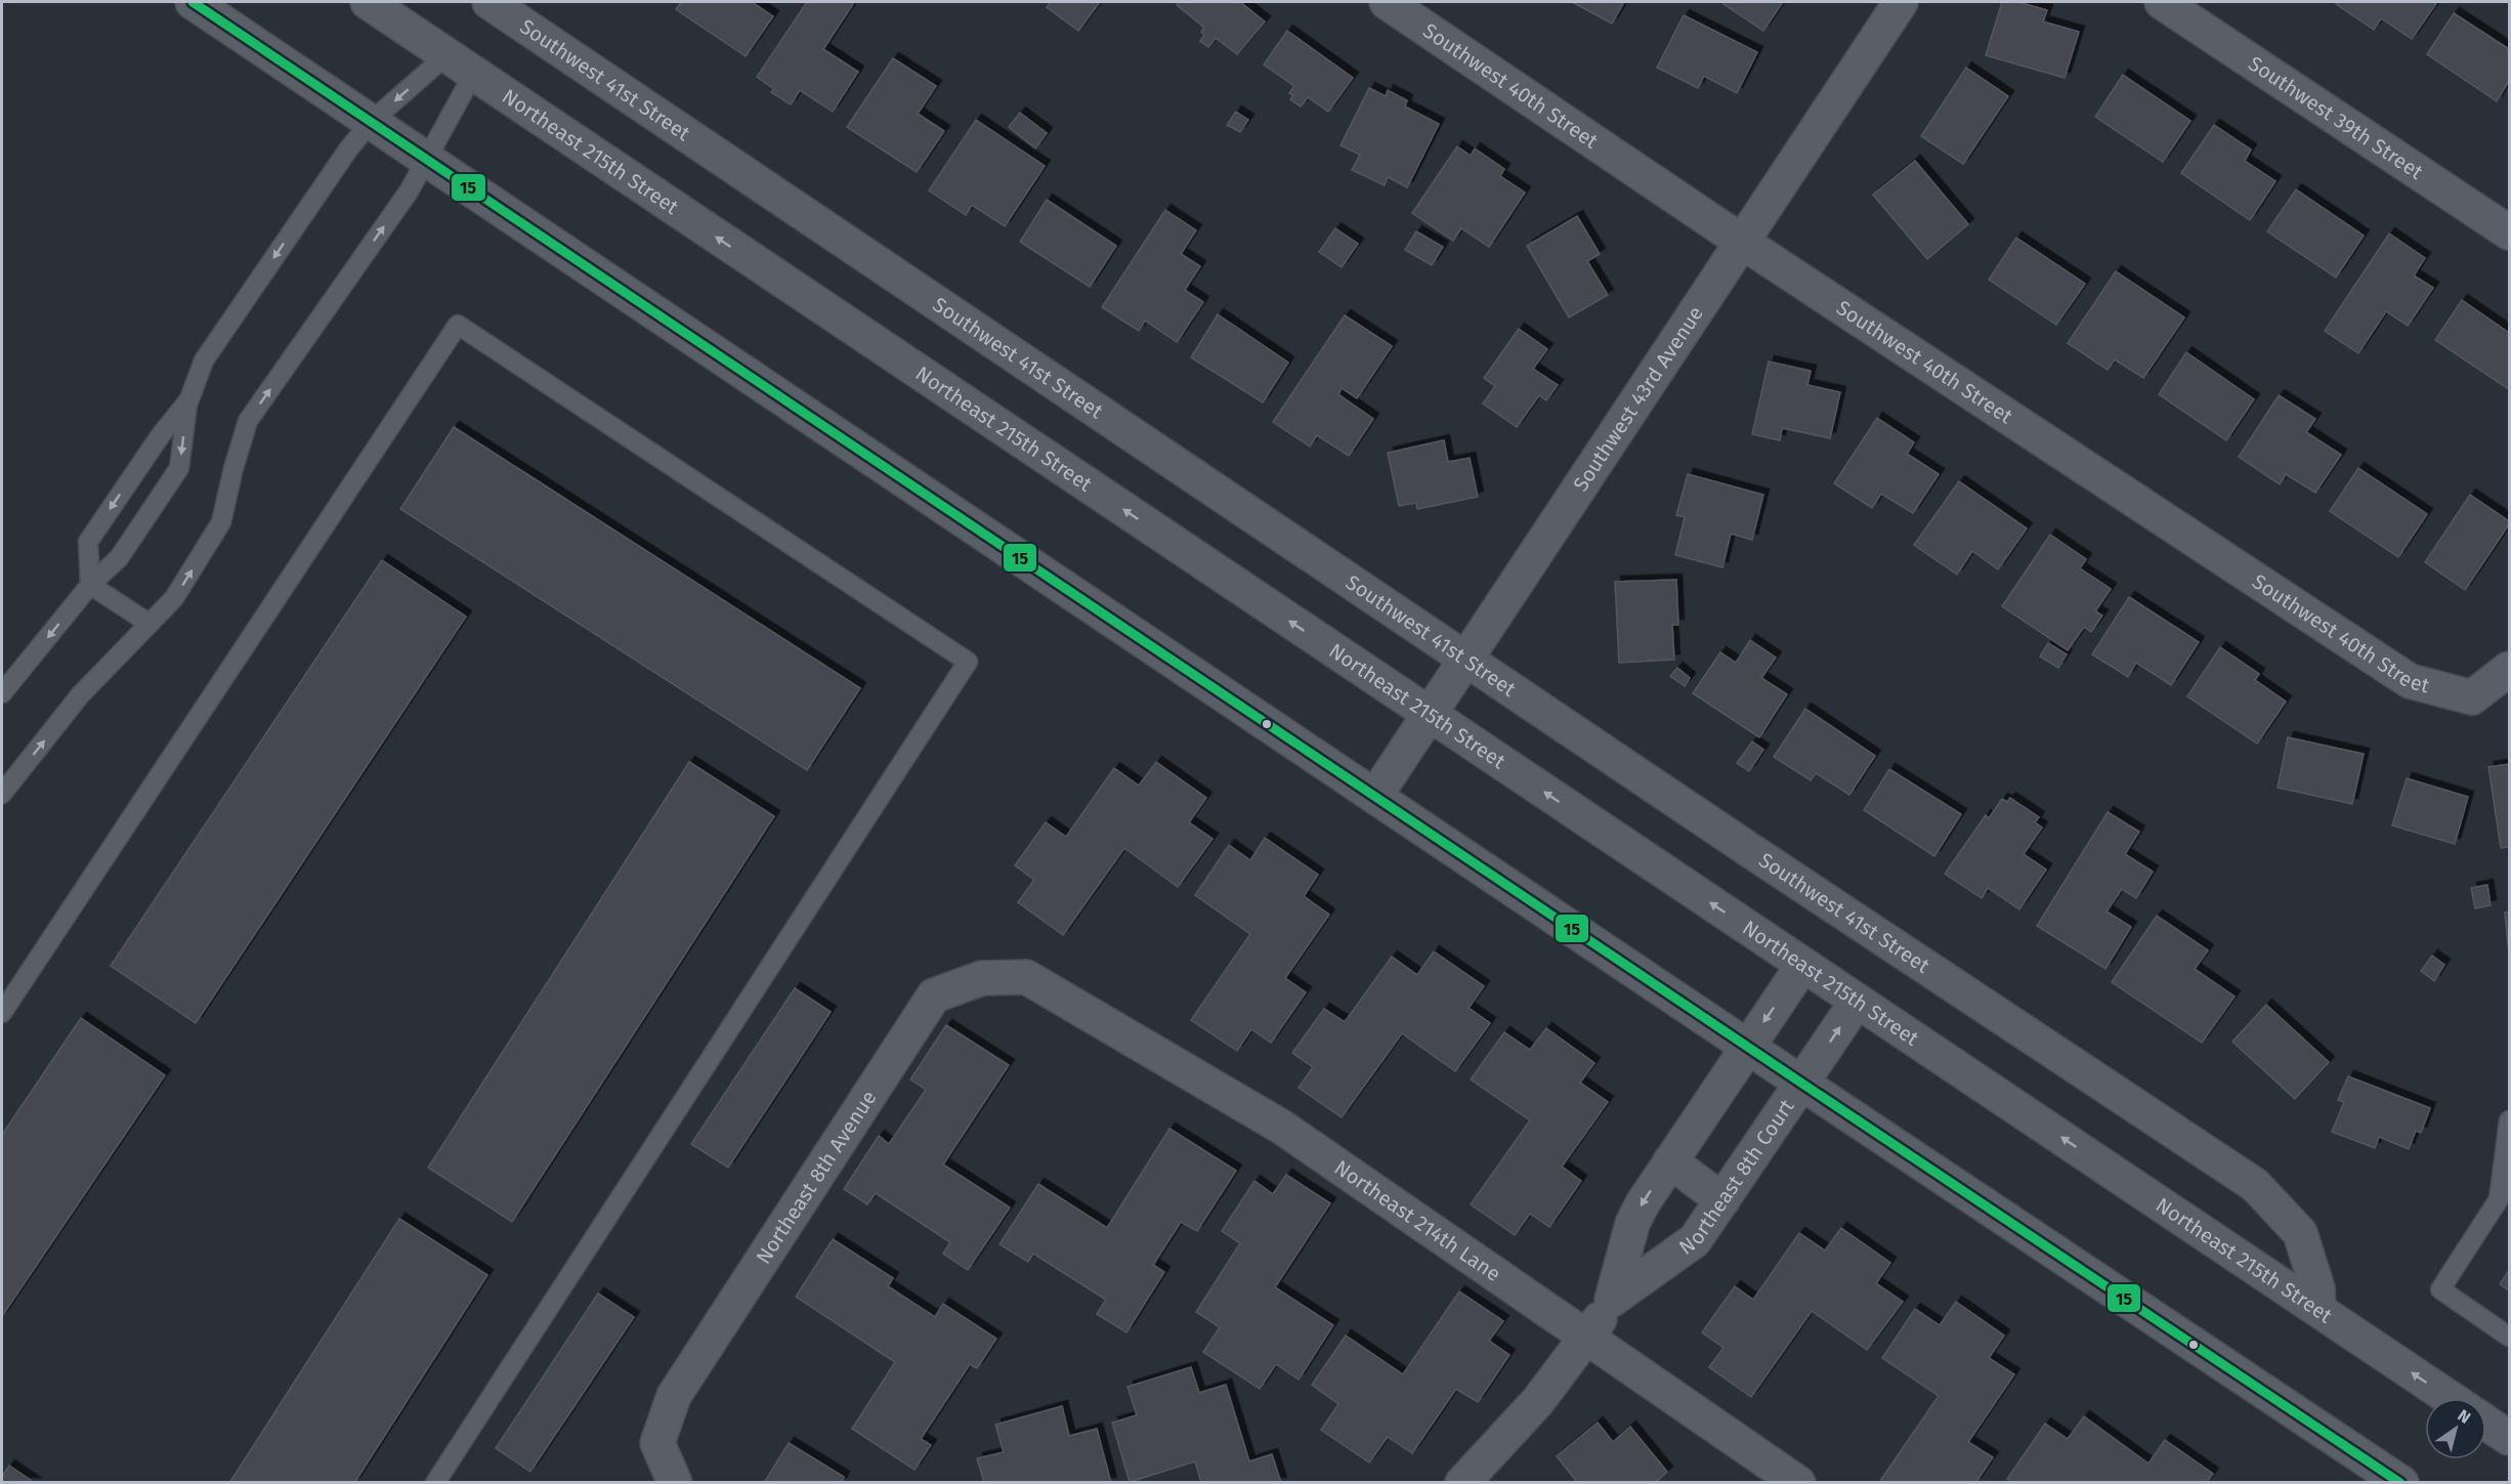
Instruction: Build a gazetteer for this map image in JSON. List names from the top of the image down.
{
  "streets": {
    "street": [
      "Southwest 41st Street",
      "Southwest 40th Street",
      "Southwest 39th Street",
      "Northeast 215th Street",
      "Southwest 43rd Avenue",
      "Northeast 8th Court",
      "Northeast 8th Avenue",
      "Northeast 214th Lane"
    ]
  },
  "crossings": [
    ["Southwest 41st Street", "Northeast 215th Street"],
    ["Southwest 41st Street", "Southwest 43rd Avenue"],
    ["Southwest 40th Street", "Southwest 43rd Avenue"],
    ["Northeast 215th Street", "Southwest 43rd Avenue"],
    ["Northeast 215th Street", "Northeast 8th Court"],
    ["Northeast 8th Court", "Northeast 214th Lane"],
    ["Northeast 8th Avenue", "Northeast 214th Lane"]
  ],
  "lines": ["transit line 15"],
  "north": "top right"
}
